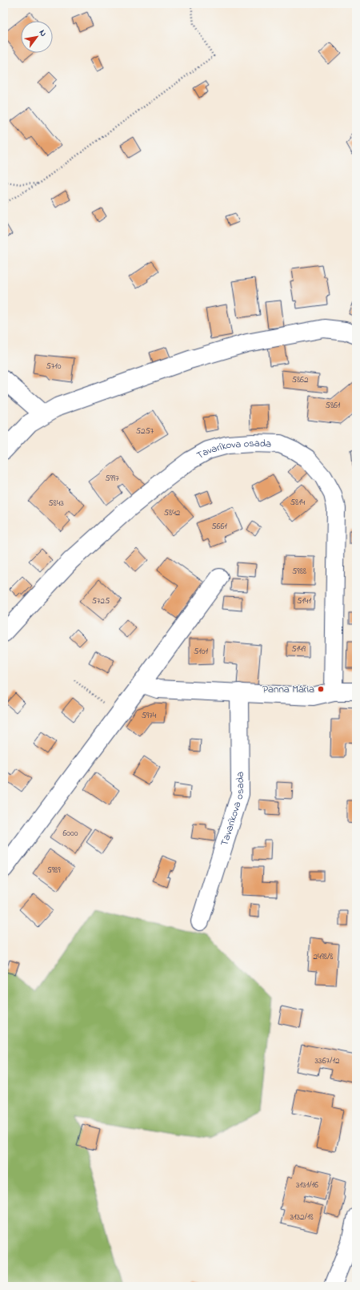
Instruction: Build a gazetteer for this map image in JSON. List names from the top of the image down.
{
  "streets": {
    "street": ["Tavaríkova osada"]
  },
  "places": ["Panna Mária"],
  "house_numbers": [
    "5710",
    "5862",
    "5861",
    "5257",
    "5997",
    "5814",
    "5843",
    "5842",
    "5661",
    "5988",
    "5725",
    "5141",
    "5149",
    "5101",
    "5974",
    "6000",
    "5989",
    "2498/8",
    "3367/12",
    "3131/16",
    "3132/18"
  ],
  "north": "top right"
}
